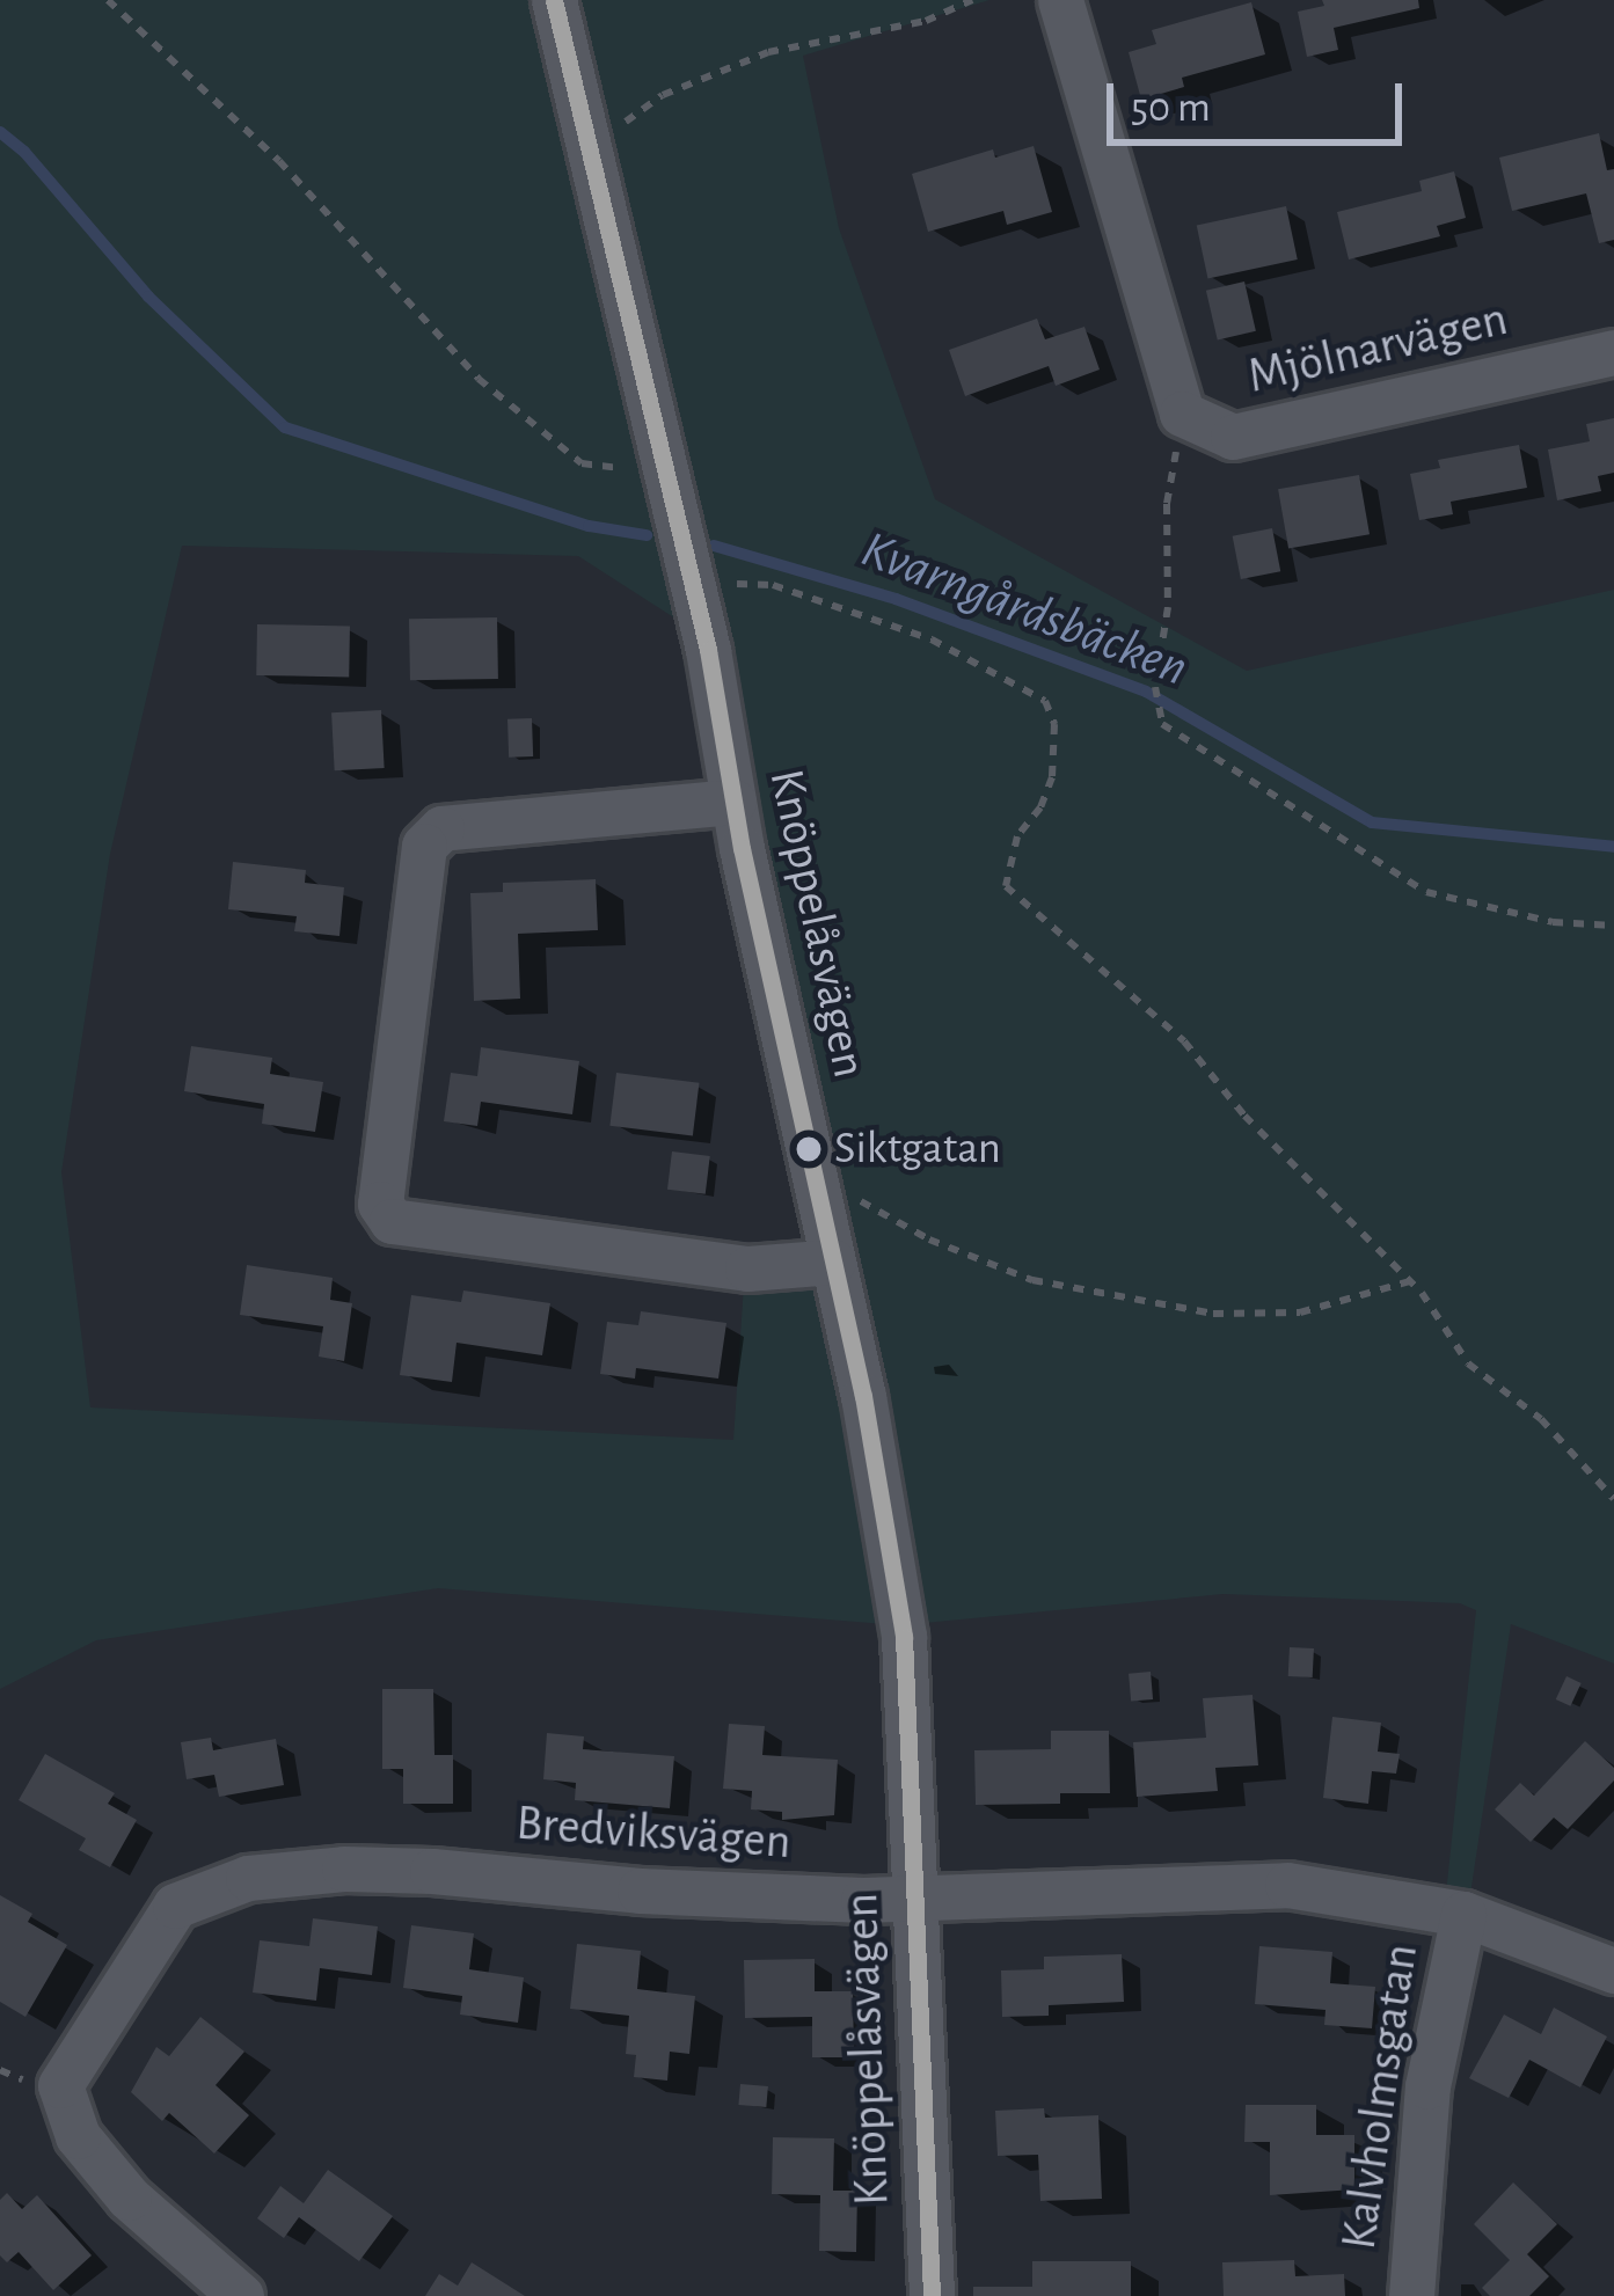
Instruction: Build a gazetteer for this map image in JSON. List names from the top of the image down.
{
  "streets": {
    "street": [
      "Mjölnarvägen",
      "Knöppelåsvägen",
      "Bredviksvägen",
      "Kalvholmsgatan"
    ]
  },
  "crossings": [
    ["Knöppelåsvägen", "Bredviksvägen"],
    ["Bredviksvägen", "Kalvholmsgatan"]
  ],
  "water": ["Kvarngårdsbäcken"],
  "places": ["Siktgatan"],
  "scale_bar": "50 m"
}
